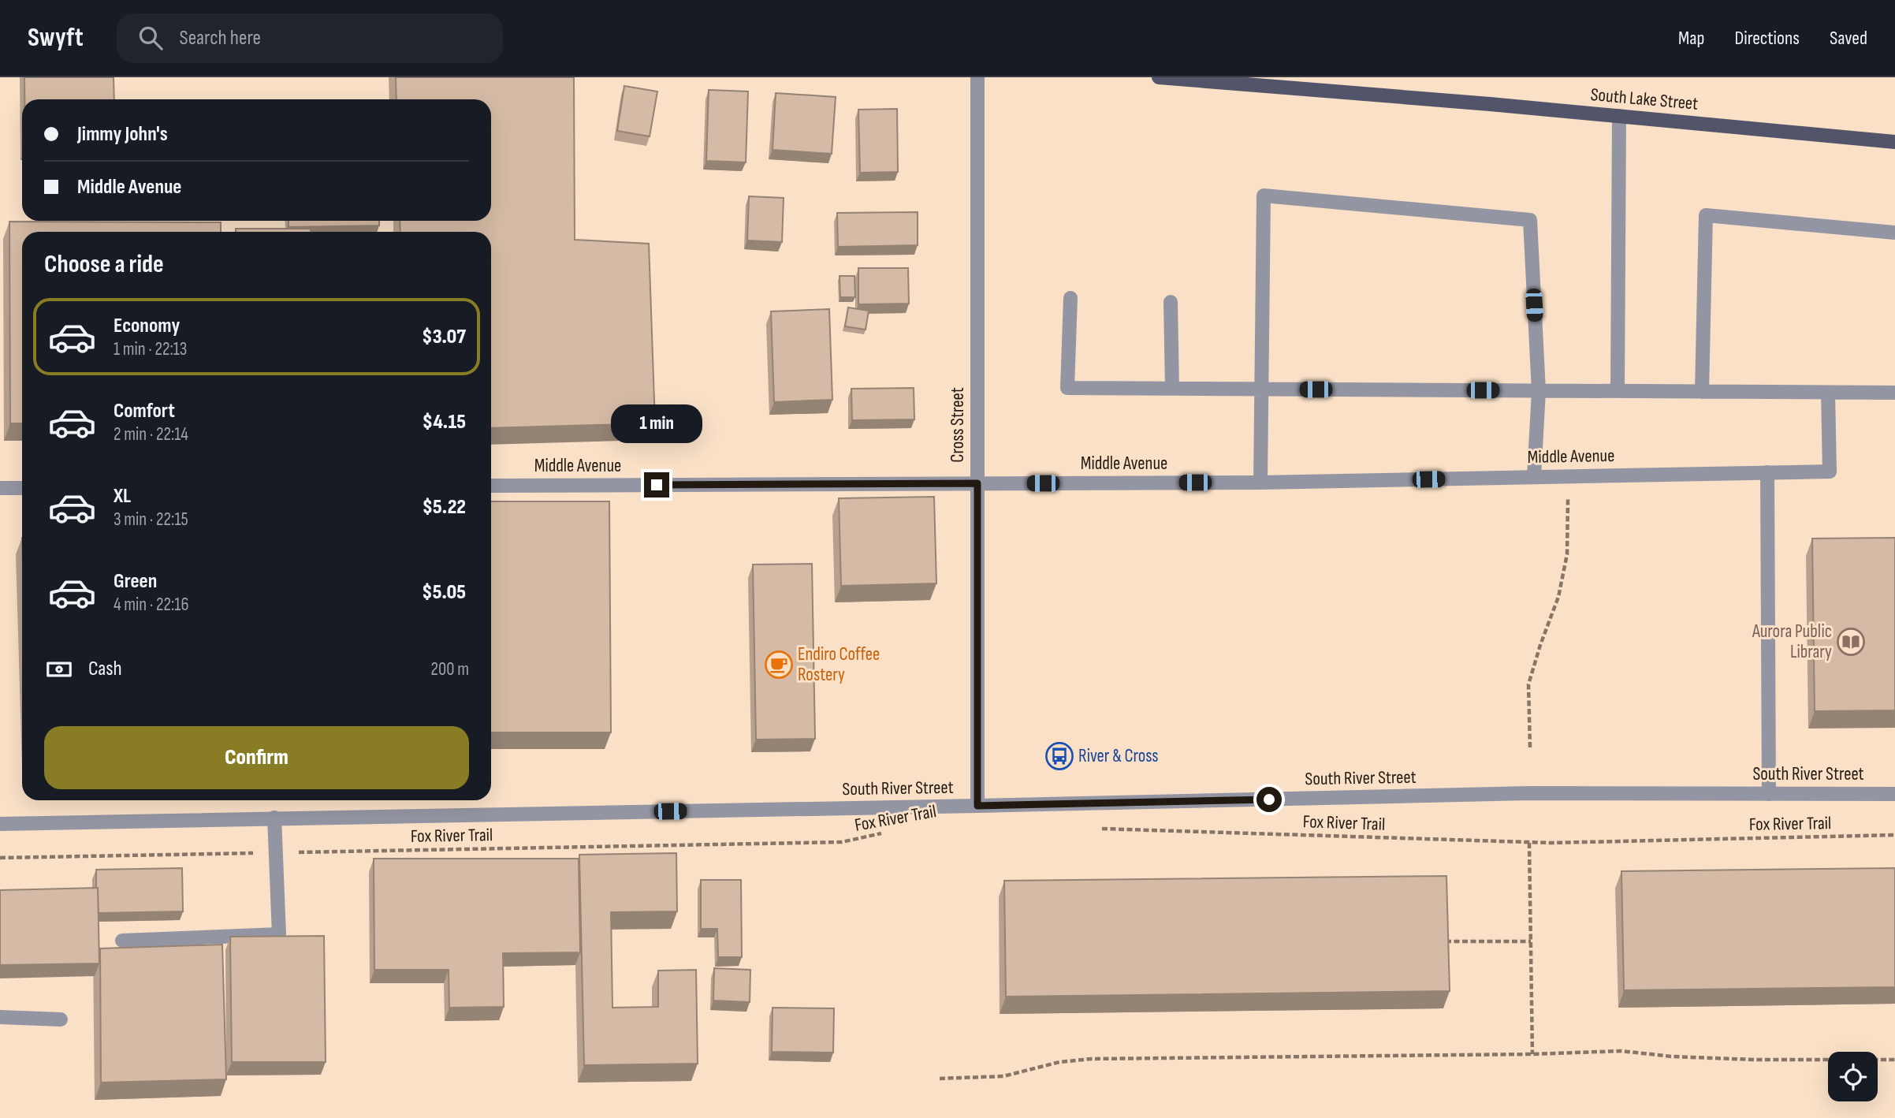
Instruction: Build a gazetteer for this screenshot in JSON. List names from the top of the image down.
{
  "streets": {
    "main road": ["South Lake Street"],
    "street": ["Cross Street", "Middle Avenue", "South River Street"],
    "path": ["Fox River Trail"]
  },
  "crossings": [
    ["Cross Street", "Middle Avenue"],
    ["Cross Street", "South River Street"]
  ],
  "places": {
    "library": ["Aurora Public Library"],
    "cafe": ["Endiro Coffee Rostery"],
    "bus stop": ["River & Cross"]
  },
  "page": {
    "header": "Swyft",
    "search": "Search here",
    "nav": ["Map", "Directions", "Saved"],
    "banner": ["Jimmy John's", "Middle Avenue"],
    "heading": "Choose a ride",
    "list": [
      {
        "name": "Economy",
        "note": "1 min · 22:13",
        "value": "$3.07"
      },
      {
        "name": "Comfort",
        "note": "2 min · 22:14",
        "value": "$4.15"
      },
      {
        "name": "XL",
        "note": "3 min · 22:15",
        "value": "$5.22"
      },
      {
        "name": "Green",
        "note": "4 min · 22:16",
        "value": "$5.05"
      }
    ],
    "bubble": "1 min",
    "pay": ["Cash", "200 m"],
    "buttons": "Confirm"
  }
}
